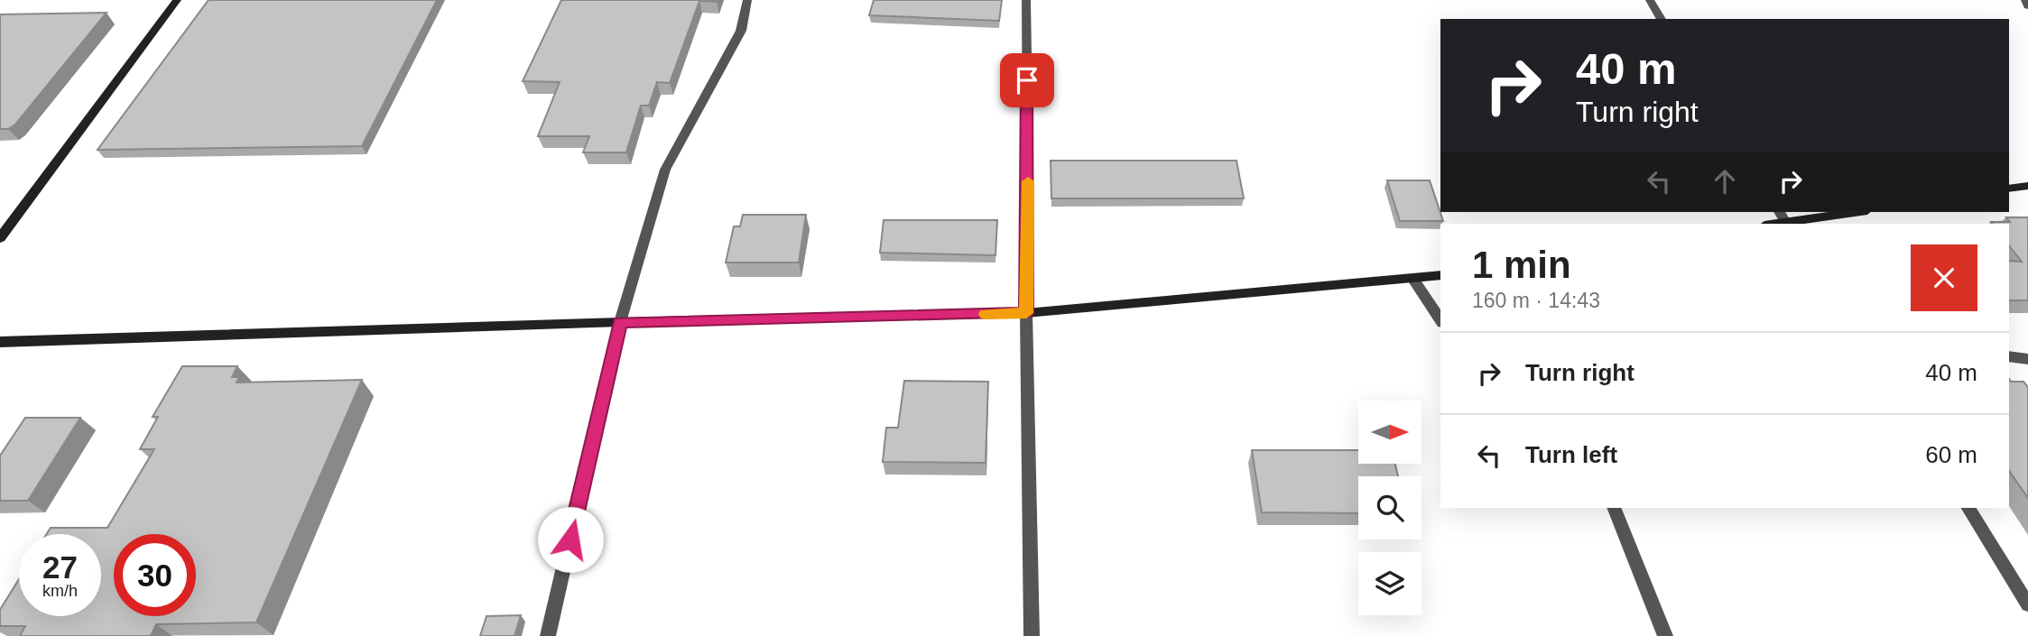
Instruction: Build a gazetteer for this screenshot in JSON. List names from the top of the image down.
{
  "north": "right",
  "page": {
    "turn": ["40 m", "Turn right"],
    "heading": ["1 min", "160 m · 14:43"],
    "list": [
      {
        "name": "Turn right",
        "value": "40 m"
      },
      {
        "name": "Turn left",
        "value": "60 m"
      }
    ],
    "speed": "27 km/h",
    "limit": "30"
  }
}
